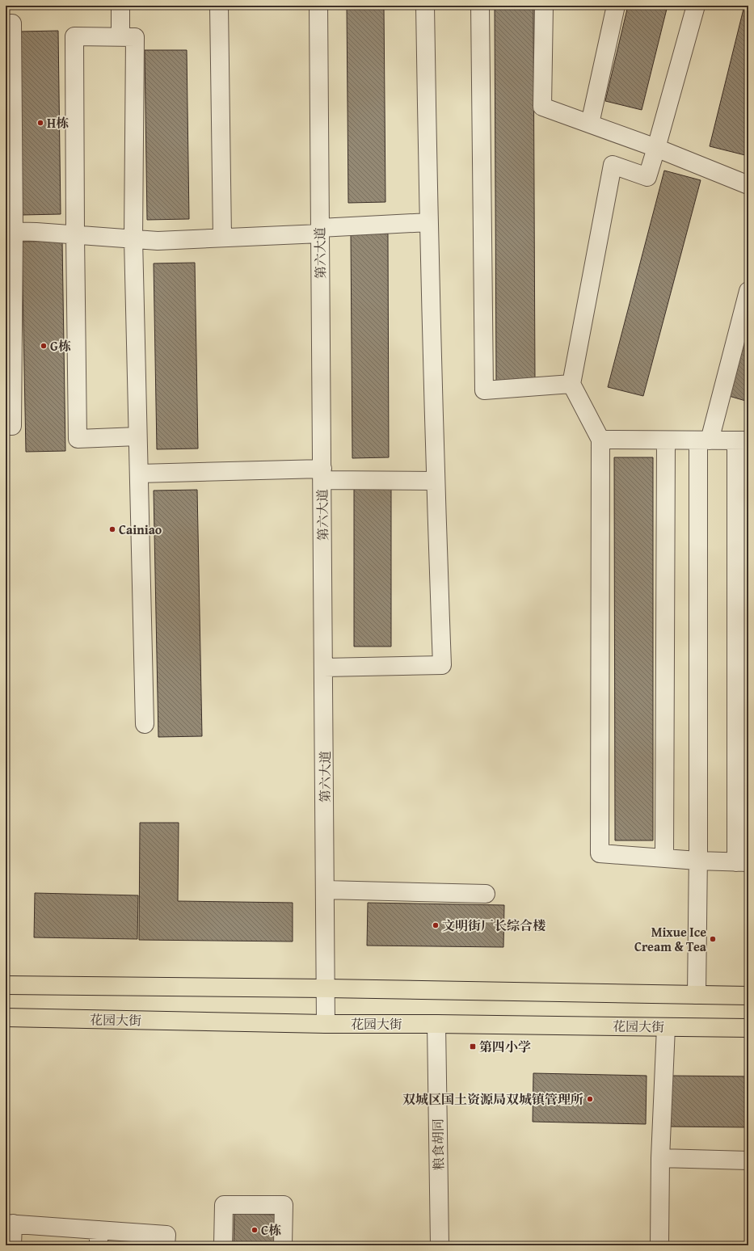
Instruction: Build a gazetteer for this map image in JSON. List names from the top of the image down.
{
  "streets": {
    "main road": ["花园大街"],
    "street": ["第六大道", "粮食胡同"]
  },
  "crossings": [
    ["第六大道", "花园大街"],
    ["花园大街", "粮食胡同"]
  ],
  "places": {
    "other": [
      "H栋",
      "G栋",
      "Cainiao",
      "文明街厂长综合楼",
      "Mixue Ice Cream & Tea",
      "双城区国土资源局双城镇管理所",
      "C栋"
    ],
    "transit": ["第四小学"]
  }
}
